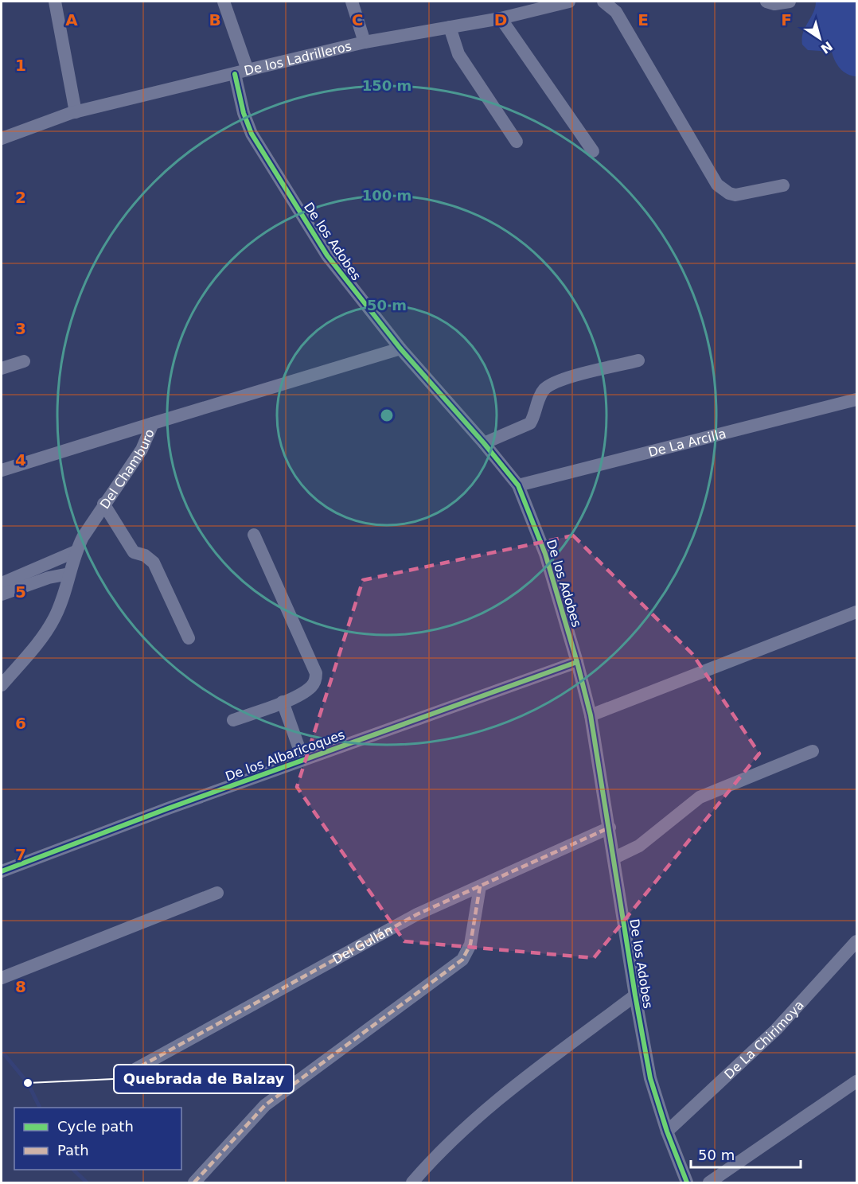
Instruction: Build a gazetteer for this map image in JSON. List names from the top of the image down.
{
  "streets": {
    "street": [
      "De los Ladrilleros",
      "De los Adobes",
      "De La Arcilla",
      "Del Chamburo",
      "De los Albaricoques",
      "Del Gullán",
      "De La Chirimoya"
    ]
  },
  "crossings": [
    ["De los Ladrilleros", "De los Adobes"],
    ["De los Adobes", "De La Arcilla"],
    ["De los Adobes", "Del Chamburo"],
    ["De los Adobes", "De los Albaricoques"],
    ["De los Adobes", "Del Gullán"],
    ["De los Adobes", "De La Chirimoya"]
  ],
  "places": ["Quebrada de Balzay"],
  "legend": ["Cycle path", "Path"],
  "scale_bar": "50 m",
  "north": "bottom right",
  "grid": {
    "columns": [
      "A",
      "B",
      "C",
      "D",
      "E",
      "F"
    ],
    "rows": [
      "1",
      "2",
      "3",
      "4",
      "5",
      "6",
      "7",
      "8"
    ]
  },
  "rings": ["150 m", "100 m", "50 m"]
}
